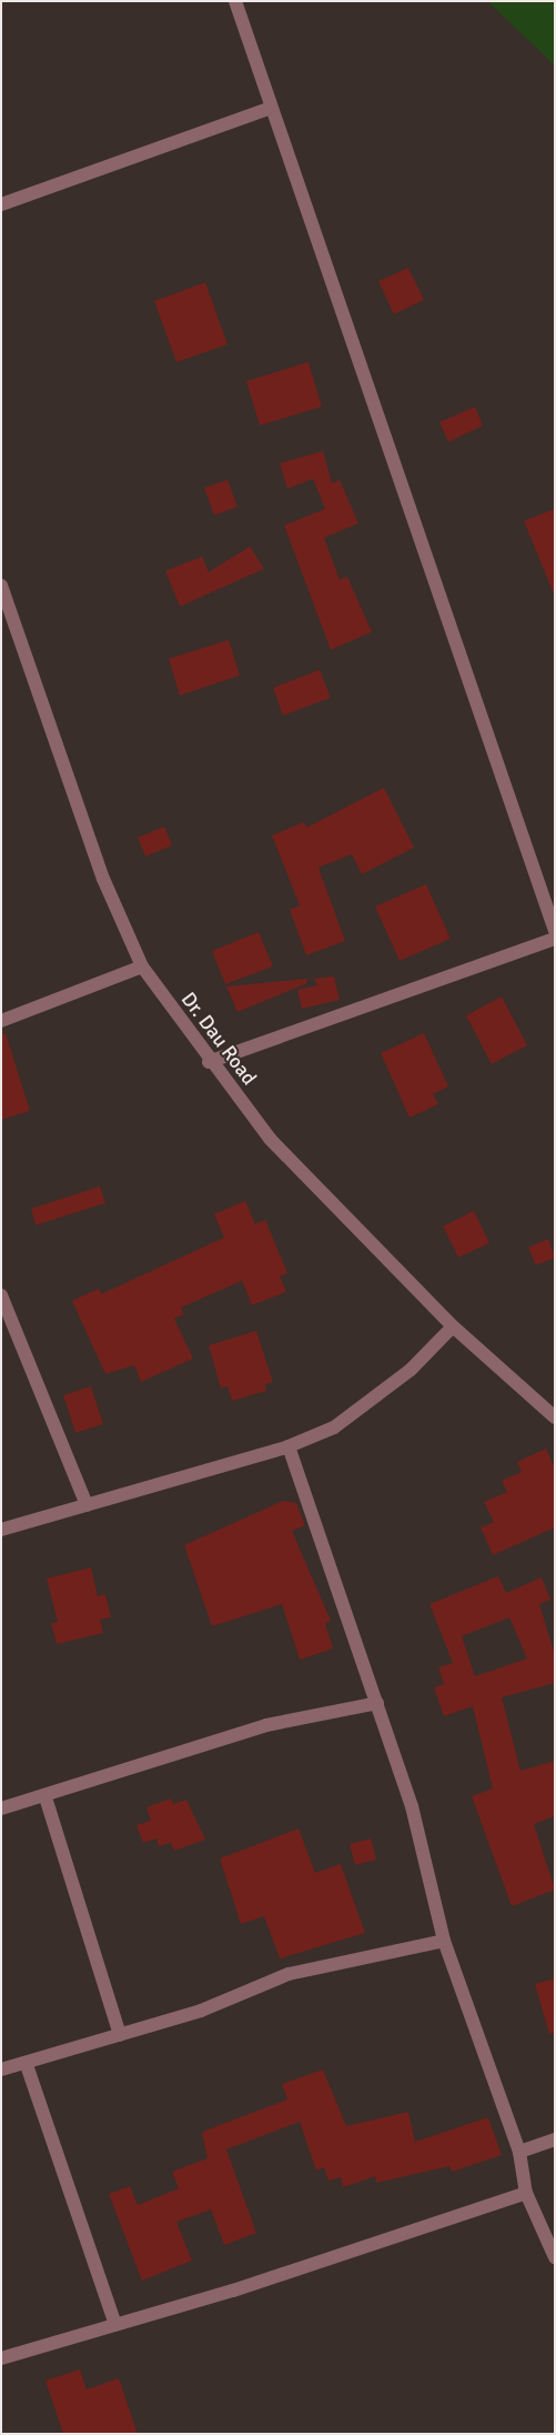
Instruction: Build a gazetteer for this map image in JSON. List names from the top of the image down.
{
  "streets": {
    "street": ["Dr. Dau Road"]
  }
}
